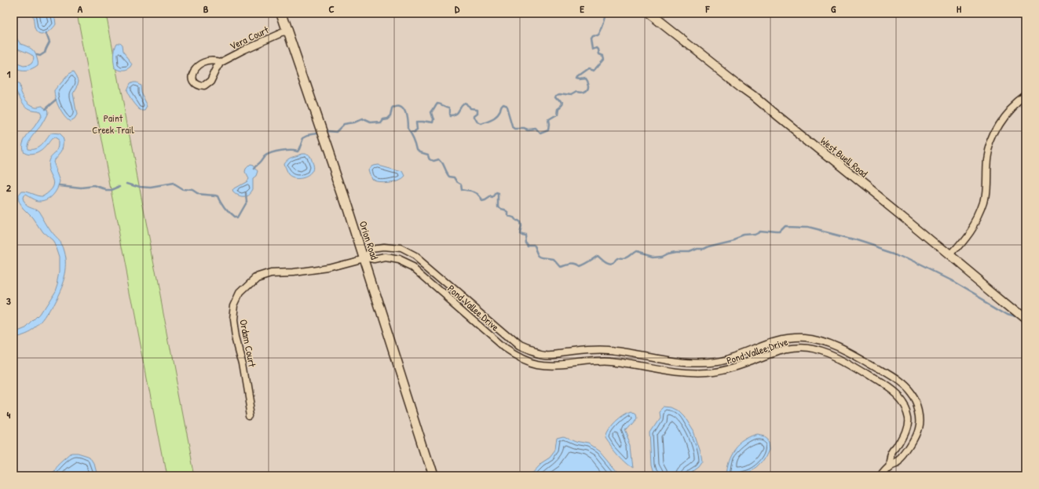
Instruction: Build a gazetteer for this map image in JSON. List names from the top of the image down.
{
  "streets": {
    "main road": ["Orion Road"],
    "street": [
      "Vera Court",
      "West Buell Road",
      "Pond Vallee Drive",
      "Ordam Court"
    ]
  },
  "crossings": [
    ["Vera Court", "Orion Road"],
    ["Orion Road", "Pond Vallee Drive"],
    ["Orion Road", "Ordam Court"],
    ["Pond Vallee Drive", "Ordam Court"]
  ],
  "parks": ["Paint Creek Trail"],
  "grid": {
    "columns": [
      "A",
      "B",
      "C",
      "D",
      "E",
      "F",
      "G",
      "H"
    ],
    "rows": [
      "1",
      "2",
      "3",
      "4"
    ]
  }
}
